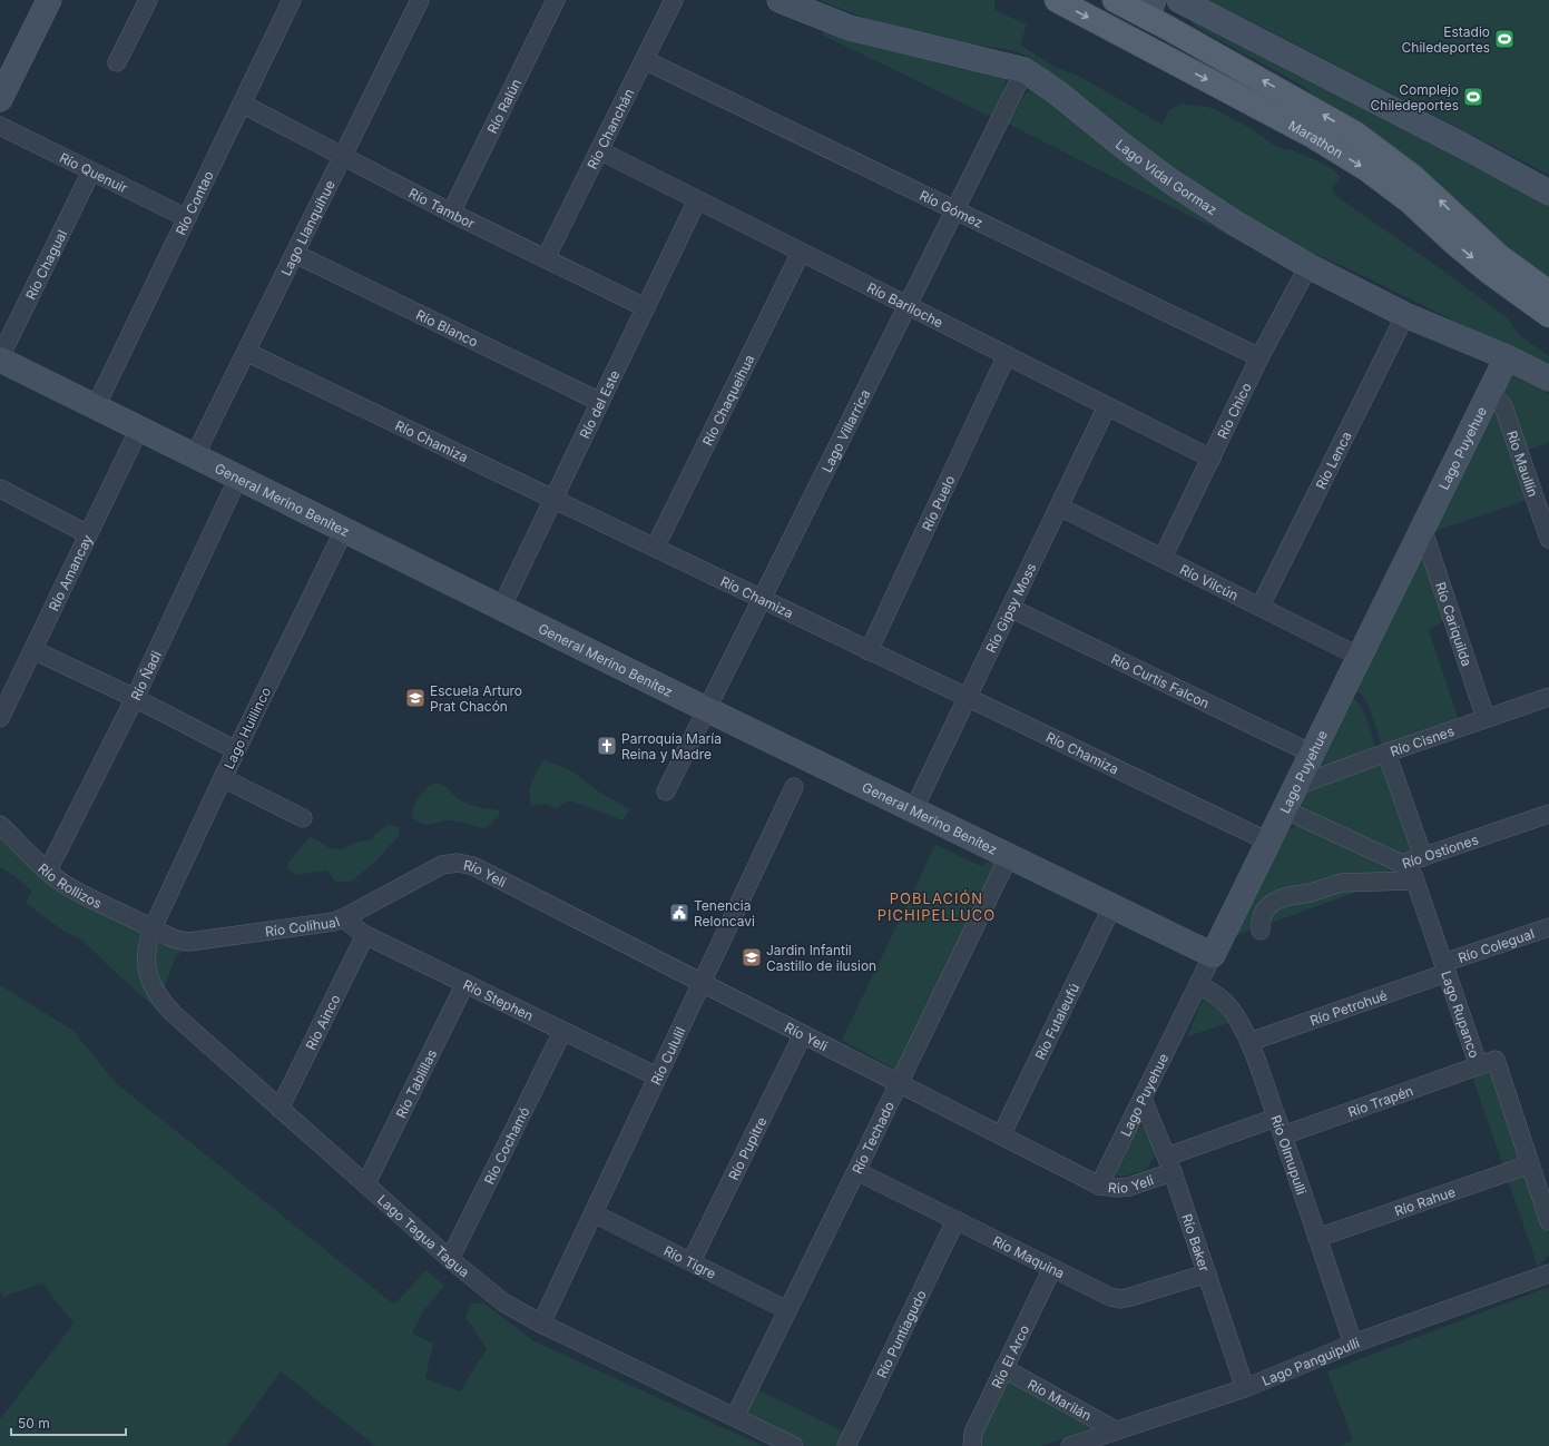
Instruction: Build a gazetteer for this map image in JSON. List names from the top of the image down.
{
  "streets": {
    "main road": ["Marathon"],
    "street": [
      "Río Ralún",
      "Río Chanchán",
      "Río Quenuir",
      "Lago Vidal Gormaz",
      "Río Contao",
      "Río Tambor",
      "Río Gómez",
      "Lago Llanquihue",
      "Río Chagual",
      "Río Bariloche",
      "Río Blanco",
      "Río Chaqueihua",
      "Río del Este",
      "Río Chico",
      "Lago Villarrica",
      "Río Chamiza",
      "Lago Puyehue",
      "Río Lenca",
      "Rio Maullín",
      "General Merino Benítez",
      "Río Puelo",
      "Río Amancay",
      "Río Vilcún",
      "Río Gipsy Moss",
      "Río Cariquilda",
      "Río Ñadi",
      "Río Curtis Falcon",
      "Lago Huillinco",
      "Río Cisnes",
      "Río Ostiones",
      "Río Yeli",
      "Río Rollizos",
      "Río Colihual",
      "Río Colegual",
      "Río Stephen",
      "Río Petrohué",
      "Lago Rupanco",
      "Río Futaleufú",
      "Río Ainco",
      "Río Cululil",
      "Río Tablillas",
      "Río Trapén",
      "Río Techado",
      "Río Cochamó",
      "Río Pupitre",
      "Río Olmupulli",
      "Río Rahue",
      "Lago Tagua Tagua",
      "Río Baker",
      "Río Maquina",
      "Río Tigre",
      "Río Puntiagudo",
      "Río El Arco",
      "Lago Panguipulli",
      "Río Marilán"
    ]
  },
  "crossings": [
    ["Río Ralún", "Río Tambor"],
    ["Río Chanchán", "Río Tambor"],
    ["Río Chanchán", "Río Gómez"],
    ["Río Chanchán", "Río Bariloche"],
    ["Río Quenuir", "Río Contao"],
    ["Río Quenuir", "Río Chagual"],
    ["Lago Vidal Gormaz", "Río Chico"],
    ["Lago Vidal Gormaz", "Lago Villarrica"],
    ["Lago Vidal Gormaz", "Lago Puyehue"],
    ["Lago Vidal Gormaz", "Río Lenca"],
    ["Río Contao", "Río Tambor"],
    ["Río Contao", "General Merino Benítez"],
    ["Río Tambor", "Lago Llanquihue"],
    ["Río Tambor", "Río del Este"],
    ["Río Gómez", "Río Chico"],
    ["Río Gómez", "Lago Villarrica"],
    ["Lago Llanquihue", "Río Blanco"],
    ["Lago Llanquihue", "Río Chamiza"],
    ["Lago Llanquihue", "General Merino Benítez"],
    ["Río Chagual", "General Merino Benítez"],
    ["Río Bariloche", "Río Chaqueihua"],
    ["Río Bariloche", "Río del Este"],
    ["Río Bariloche", "Río Chico"],
    ["Río Bariloche", "Lago Villarrica"],
    ["Río Bariloche", "Río Puelo"],
    ["Río Bariloche", "Río Gipsy Moss"],
    ["Río Blanco", "Río del Este"],
    ["Río Chaqueihua", "Río Chamiza"],
    ["Río del Este", "Río Chamiza"],
    ["Río del Este", "General Merino Benítez"],
    ["Río Chico", "Río Vilcún"],
    ["Lago Villarrica", "Río Chamiza"],
    ["Lago Villarrica", "General Merino Benítez"],
    ["Río Chamiza", "Lago Puyehue"],
    ["Río Chamiza", "Río Puelo"],
    ["Río Chamiza", "Río Gipsy Moss"],
    ["Lago Puyehue", "Rio Maullín"],
    ["Lago Puyehue", "General Merino Benítez"],
    ["Lago Puyehue", "Río Vilcún"],
    ["Lago Puyehue", "Río Cariquilda"],
    ["Lago Puyehue", "Río Curtis Falcon"],
    ["Lago Puyehue", "Río Cisnes"],
    ["Lago Puyehue", "Río Ostiones"],
    ["Lago Puyehue", "Río Yeli"],
    ["Lago Puyehue", "Río Olmupulli"],
    ["Lago Puyehue", "Río Baker"],
    ["Río Lenca", "Río Vilcún"],
    ["General Merino Benítez", "Río Amancay"],
    ["General Merino Benítez", "Río Gipsy Moss"],
    ["General Merino Benítez", "Río Ñadi"],
    ["General Merino Benítez", "Lago Huillinco"],
    ["General Merino Benítez", "Río Futaleufú"],
    ["General Merino Benítez", "Río Techado"],
    ["Río Vilcún", "Río Gipsy Moss"],
    ["Río Gipsy Moss", "Río Curtis Falcon"],
    ["Río Cariquilda", "Río Cisnes"],
    ["Río Ñadi", "Río Rollizos"],
    ["Lago Huillinco", "Río Rollizos"],
    ["Lago Huillinco", "Río Colihual"],
    ["Lago Huillinco", "Lago Tagua Tagua"],
    ["Río Ostiones", "Lago Rupanco"],
    ["Río Yeli", "Río Colihual"],
    ["Río Yeli", "Río Futaleufú"],
    ["Río Yeli", "Río Cululil"],
    ["Río Yeli", "Río Techado"],
    ["Río Yeli", "Río Pupitre"],
    ["Río Yeli", "Río Baker"],
    ["Río Rollizos", "Río Colihual"],
    ["Río Rollizos", "Lago Tagua Tagua"],
    ["Río Colihual", "Río Stephen"],
    ["Río Colihual", "Lago Tagua Tagua"],
    ["Río Colegual", "Río Petrohué"],
    ["Río Colegual", "Lago Rupanco"],
    ["Río Stephen", "Río Ainco"],
    ["Río Stephen", "Río Cululil"],
    ["Río Stephen", "Río Tablillas"],
    ["Río Stephen", "Río Cochamó"],
    ["Río Petrohué", "Lago Rupanco"],
    ["Río Petrohué", "Río Olmupulli"],
    ["Lago Rupanco", "Río Trapén"],
    ["Lago Rupanco", "Río Rahue"],
    ["Río Ainco", "Lago Tagua Tagua"],
    ["Río Cululil", "Lago Tagua Tagua"],
    ["Río Cululil", "Río Tigre"],
    ["Río Tablillas", "Lago Tagua Tagua"],
    ["Río Trapén", "Río Olmupulli"],
    ["Río Techado", "Lago Tagua Tagua"],
    ["Río Techado", "Río Maquina"],
    ["Río Techado", "Río Tigre"],
    ["Río Cochamó", "Lago Tagua Tagua"],
    ["Río Pupitre", "Río Tigre"],
    ["Río Olmupulli", "Río Rahue"],
    ["Río Olmupulli", "Lago Panguipulli"],
    ["Río Baker", "Río Maquina"],
    ["Río Baker", "Lago Panguipulli"],
    ["Río Maquina", "Río Puntiagudo"],
    ["Río Maquina", "Río El Arco"],
    ["Río El Arco", "Río Marilán"],
    ["Lago Panguipulli", "Río Marilán"]
  ],
  "districts": ["POBLACIÓN PICHIPELLUCO"],
  "places": {
    "sports": ["Estadio Chiledeportes", "Complejo Chiledeportes"],
    "school or university": ["Escuela Arturo Prat Chacón", "Jardin Infantil Castillo de ilusion"],
    "church": ["Parroquia María Reina y Madre"],
    "public building": ["Tenencia Reloncavi"]
  },
  "scale_bar": "50 m"
}
